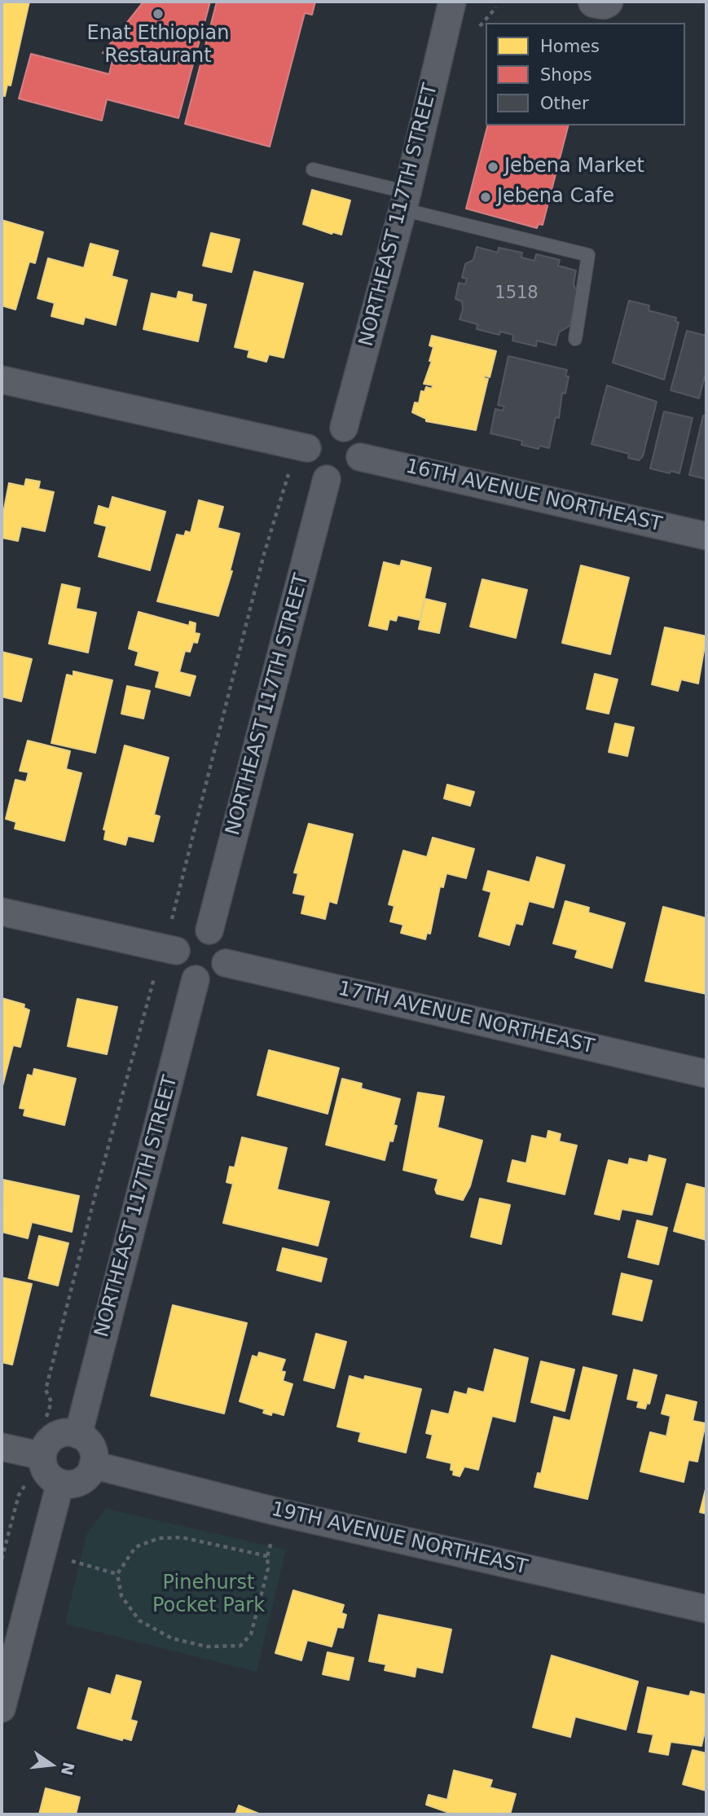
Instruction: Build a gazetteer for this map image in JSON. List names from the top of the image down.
{
  "streets": {
    "street": [
      "NORTHEAST 117TH STREET",
      "16TH AVENUE NORTHEAST",
      "17TH AVENUE NORTHEAST",
      "19TH AVENUE NORTHEAST"
    ]
  },
  "crossings": [
    ["NORTHEAST 117TH STREET", "16TH AVENUE NORTHEAST"],
    ["NORTHEAST 117TH STREET", "17TH AVENUE NORTHEAST"],
    ["NORTHEAST 117TH STREET", "19TH AVENUE NORTHEAST"]
  ],
  "parks": ["Pinehurst Pocket Park"],
  "places": ["Enat Ethiopian Restaurant", "Jebena Market", "Jebena Cafe"],
  "house_numbers": ["1518"],
  "legend": ["Homes", "Shops", "Other"],
  "north": "right"
}
